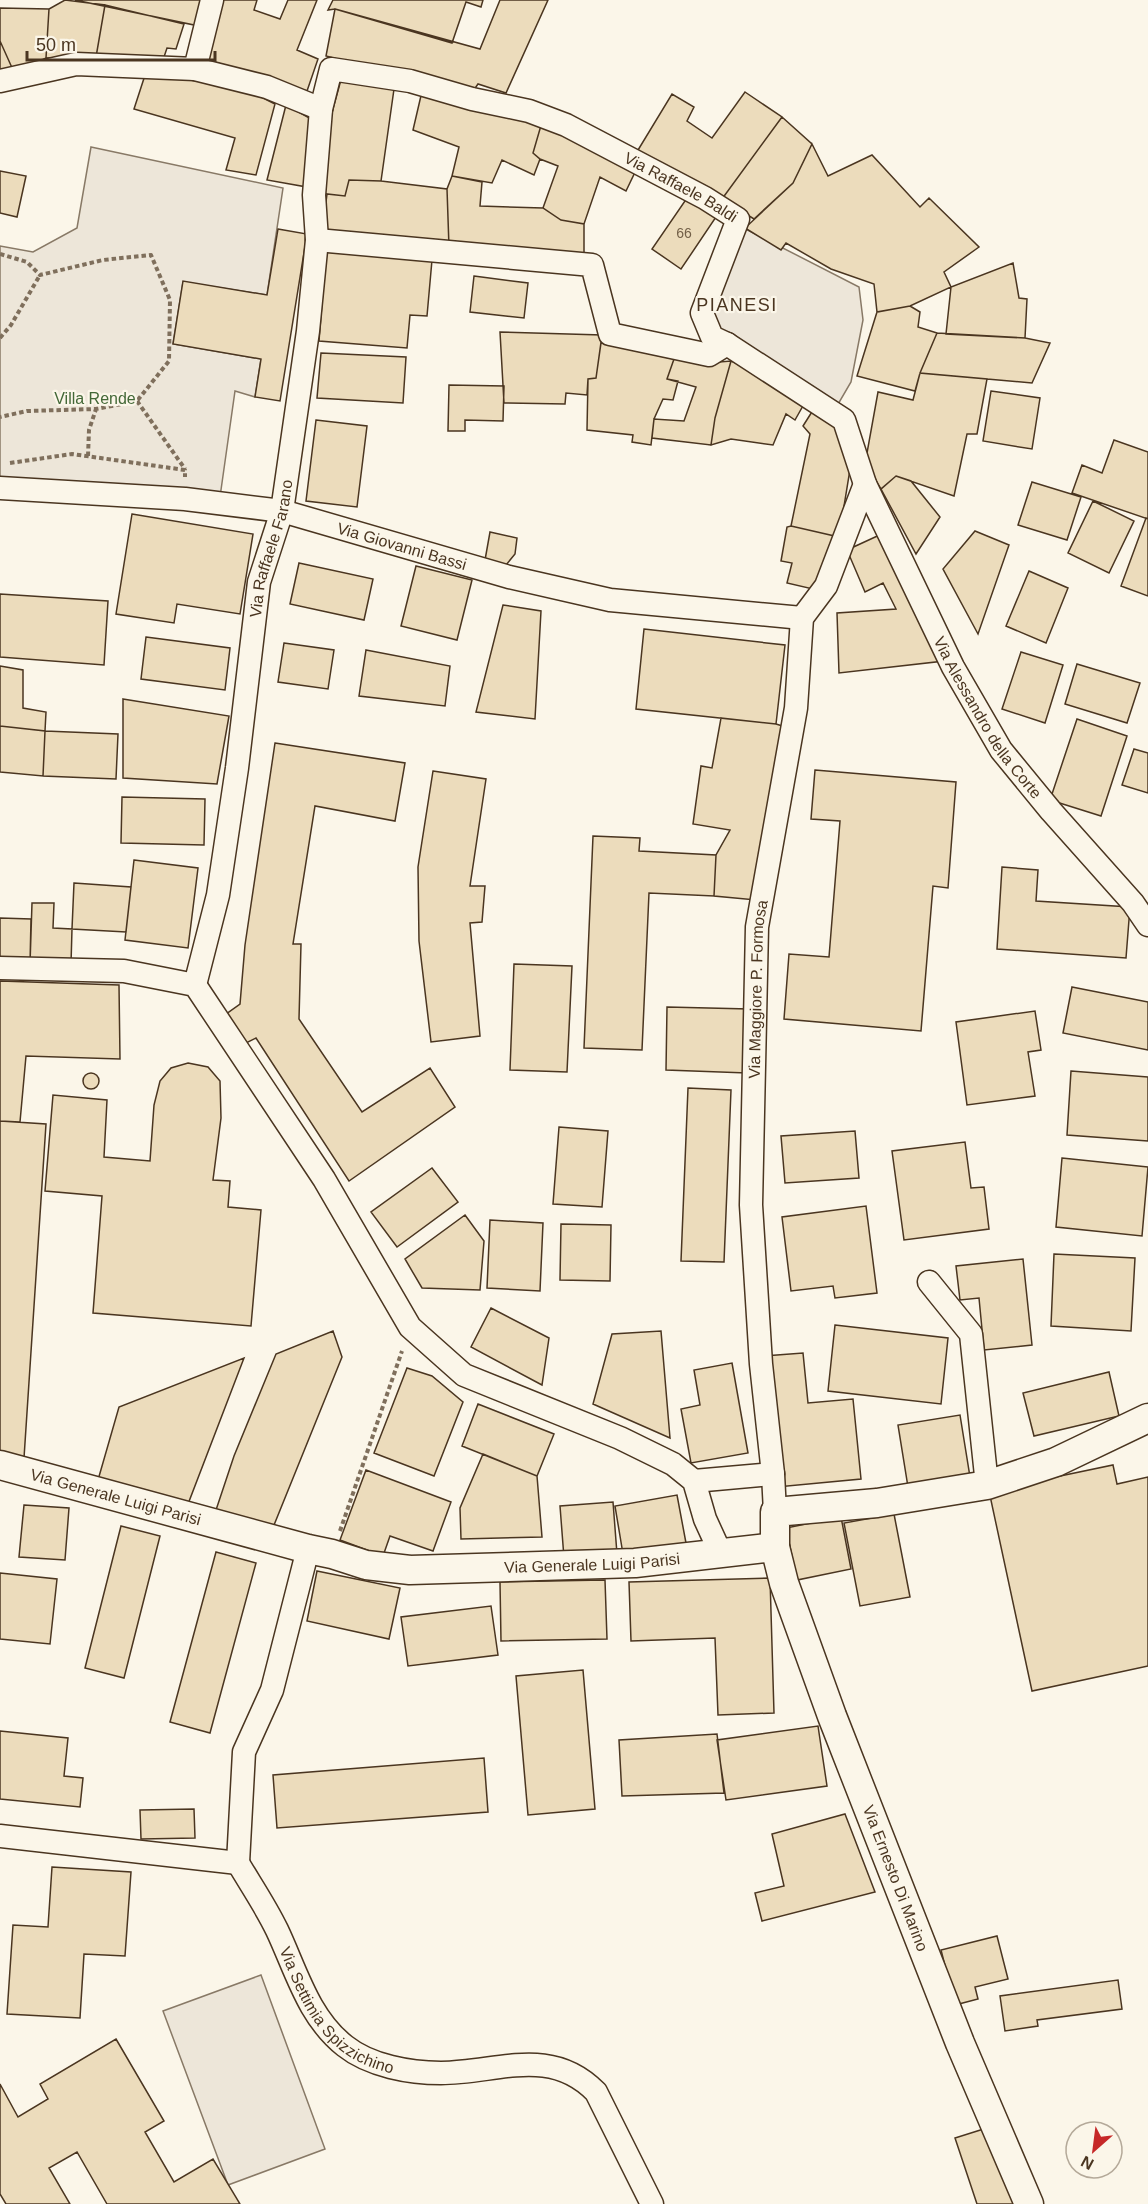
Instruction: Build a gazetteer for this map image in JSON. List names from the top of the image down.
{
  "streets": {
    "street": [
      "Via Raffaele Baldi",
      "Via Giovanni Bassi",
      "Via Raffaele Farano",
      "Via Alessandro della Corte",
      "Via Maggiore P. Formosa",
      "Via Generale Luigi Parisi",
      "Via Ernesto Di Marino",
      "Via Settimia Spizzichino"
    ]
  },
  "crossings": [
    ["Via Raffaele Baldi", "Via Raffaele Farano"],
    ["Via Raffaele Baldi", "Via Alessandro della Corte"],
    ["Via Giovanni Bassi", "Via Raffaele Farano"],
    ["Via Giovanni Bassi", "Via Maggiore P. Formosa"],
    ["Via Generale Luigi Parisi", "Via Ernesto Di Marino"]
  ],
  "districts": ["PIANESI"],
  "parks": ["Villa Rende"],
  "house_numbers": ["66"],
  "scale_bar": "50 m",
  "north": "bottom left"
}
